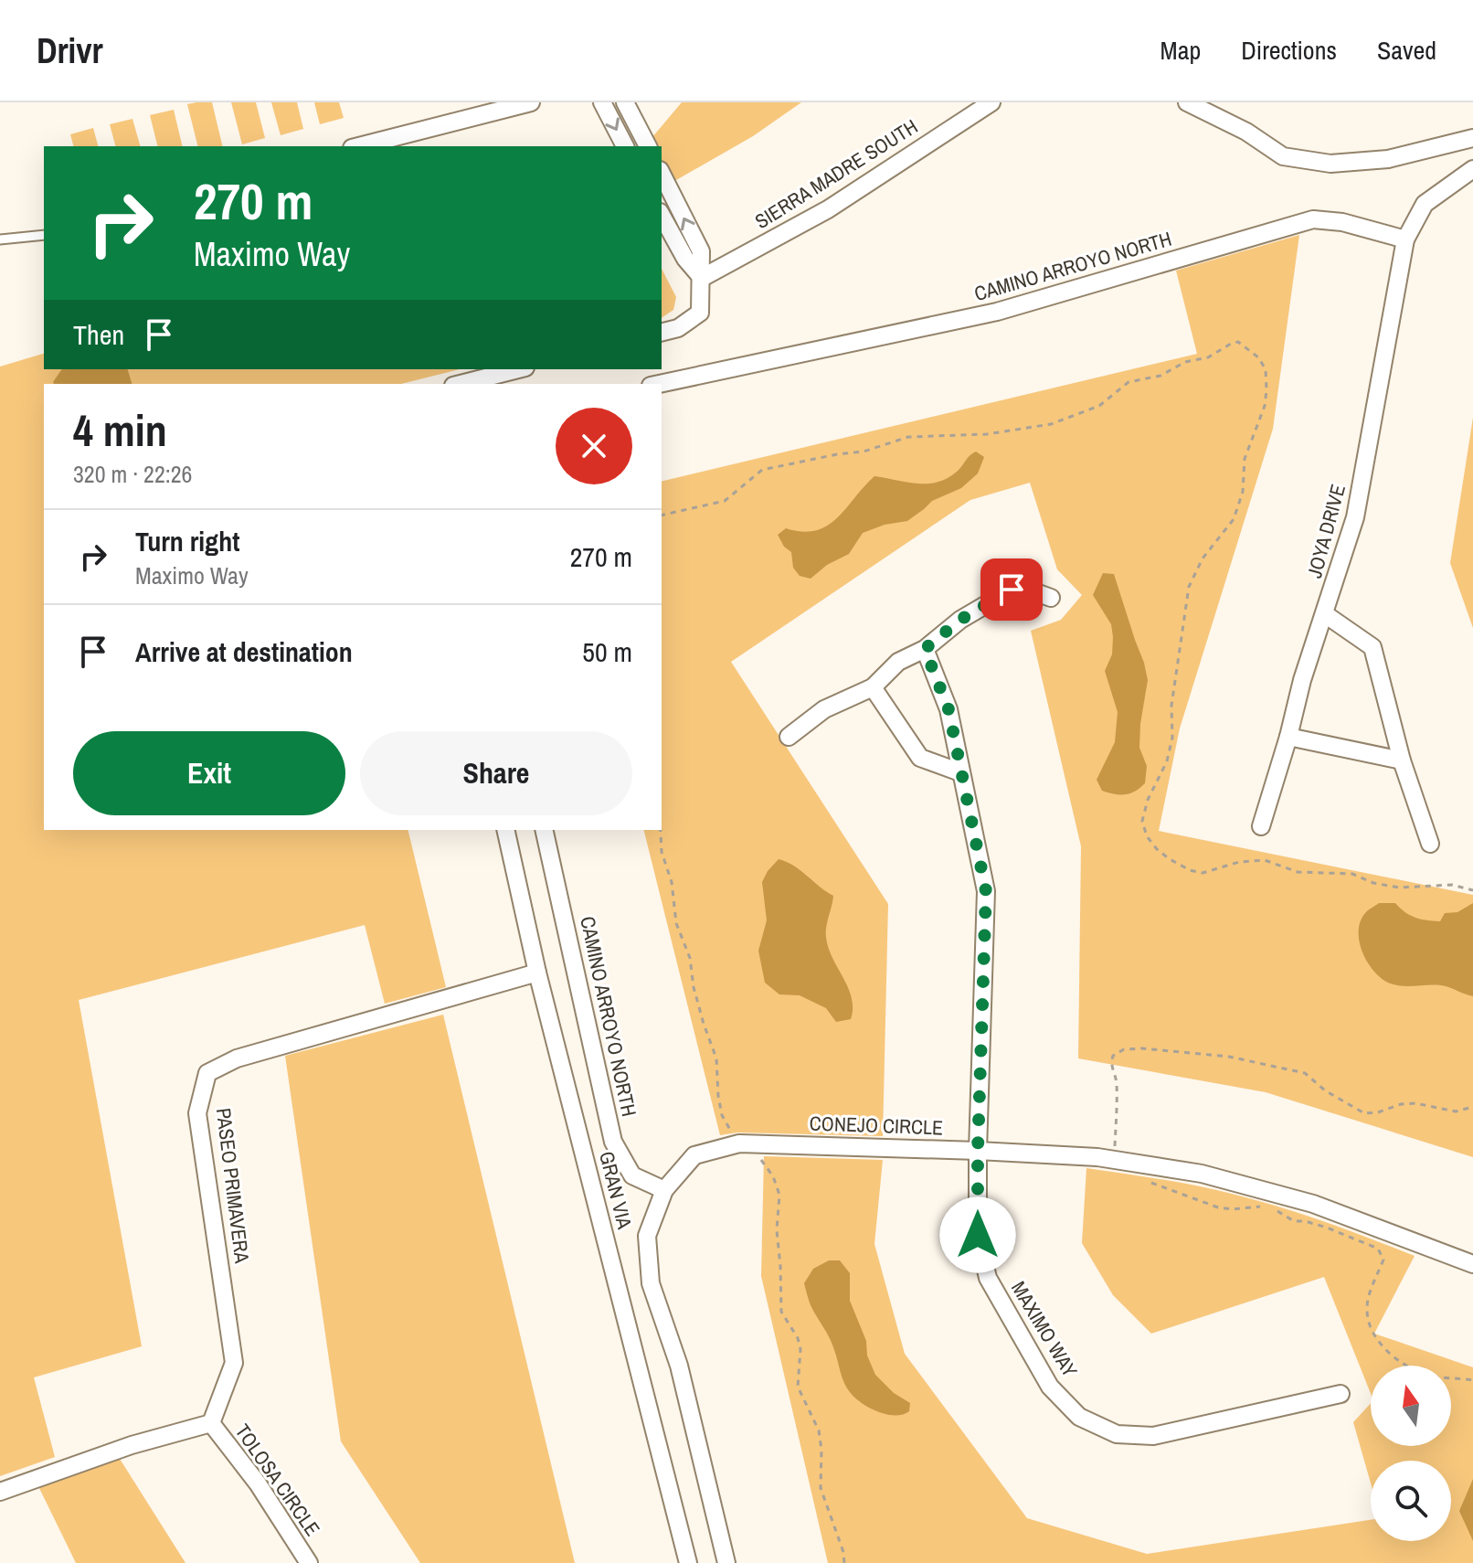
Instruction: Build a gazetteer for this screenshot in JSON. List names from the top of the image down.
{
  "streets": {
    "street": [
      "SIERRA MADRE SOUTH",
      "CAMINO ARROYO NORTH",
      "JOYA DRIVE",
      "CONEJO CIRCLE",
      "PASEO PRIMAVERA",
      "GRAN VIA",
      "MAXIMO WAY",
      "TOLOSA CIRCLE"
    ]
  },
  "crossings": [
    ["CAMINO ARROYO NORTH", "JOYA DRIVE"],
    ["CAMINO ARROYO NORTH", "CONEJO CIRCLE"],
    ["CONEJO CIRCLE", "MAXIMO WAY"],
    ["PASEO PRIMAVERA", "GRAN VIA"],
    ["PASEO PRIMAVERA", "TOLOSA CIRCLE"]
  ],
  "north": "top",
  "page": {
    "header": "Drivr",
    "nav": ["Map", "Directions", "Saved"],
    "turn": ["270 m", "Maximo Way"],
    "then": "Then",
    "heading": ["4 min", "320 m · 22:26"],
    "list": [
      {
        "name": "Turn right",
        "note": "Maximo Way",
        "value": "270 m"
      },
      {
        "name": "Arrive at destination",
        "value": "50 m"
      }
    ],
    "buttons": ["Exit", "Share"]
  }
}
